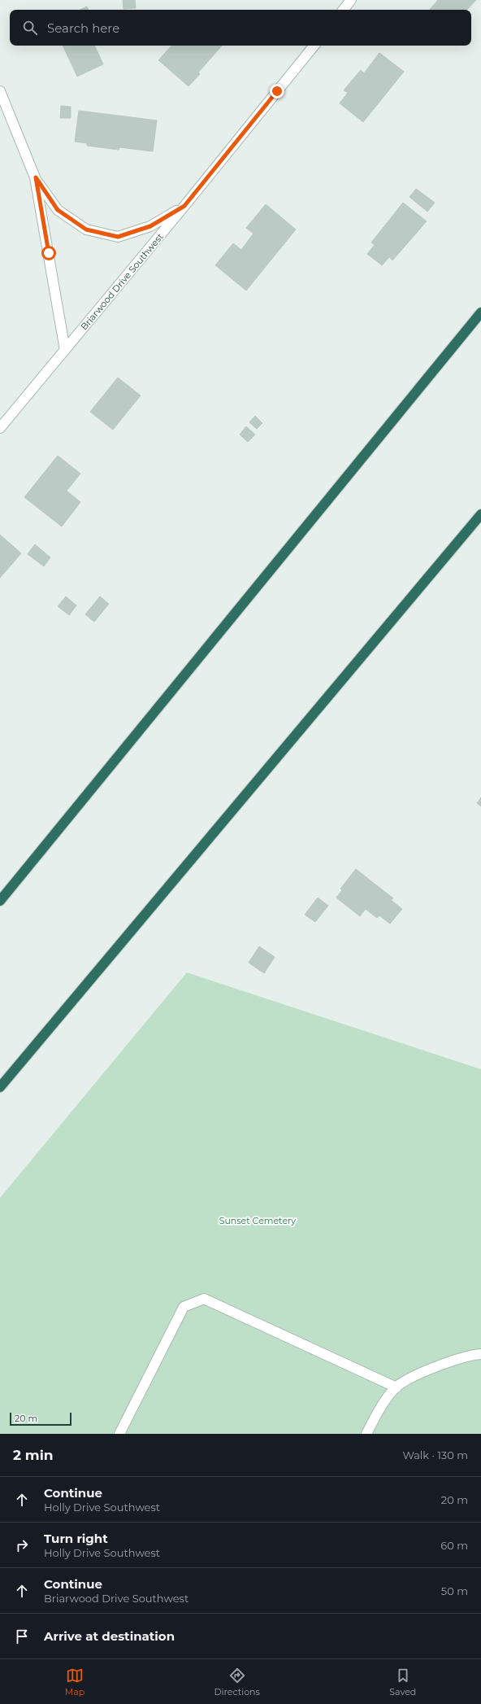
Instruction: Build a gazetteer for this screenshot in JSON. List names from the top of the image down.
{
  "streets": {
    "street": ["Briarwood Drive Southwest"]
  },
  "parks": ["Sunset Cemetery"],
  "scale_bar": "20 m",
  "page": {
    "search": "Search here",
    "scale": "20 m",
    "heading": ["2 min", "Walk · 130 m"],
    "list": [
      ["Continue", "Holly Drive Southwest", "20 m"],
      ["Turn right", "Holly Drive Southwest", "60 m"],
      ["Continue", "Briarwood Drive Southwest", "50 m"],
      "Arrive at destination"
    ],
    "nav": ["Map", "Directions", "Saved"]
  }
}
